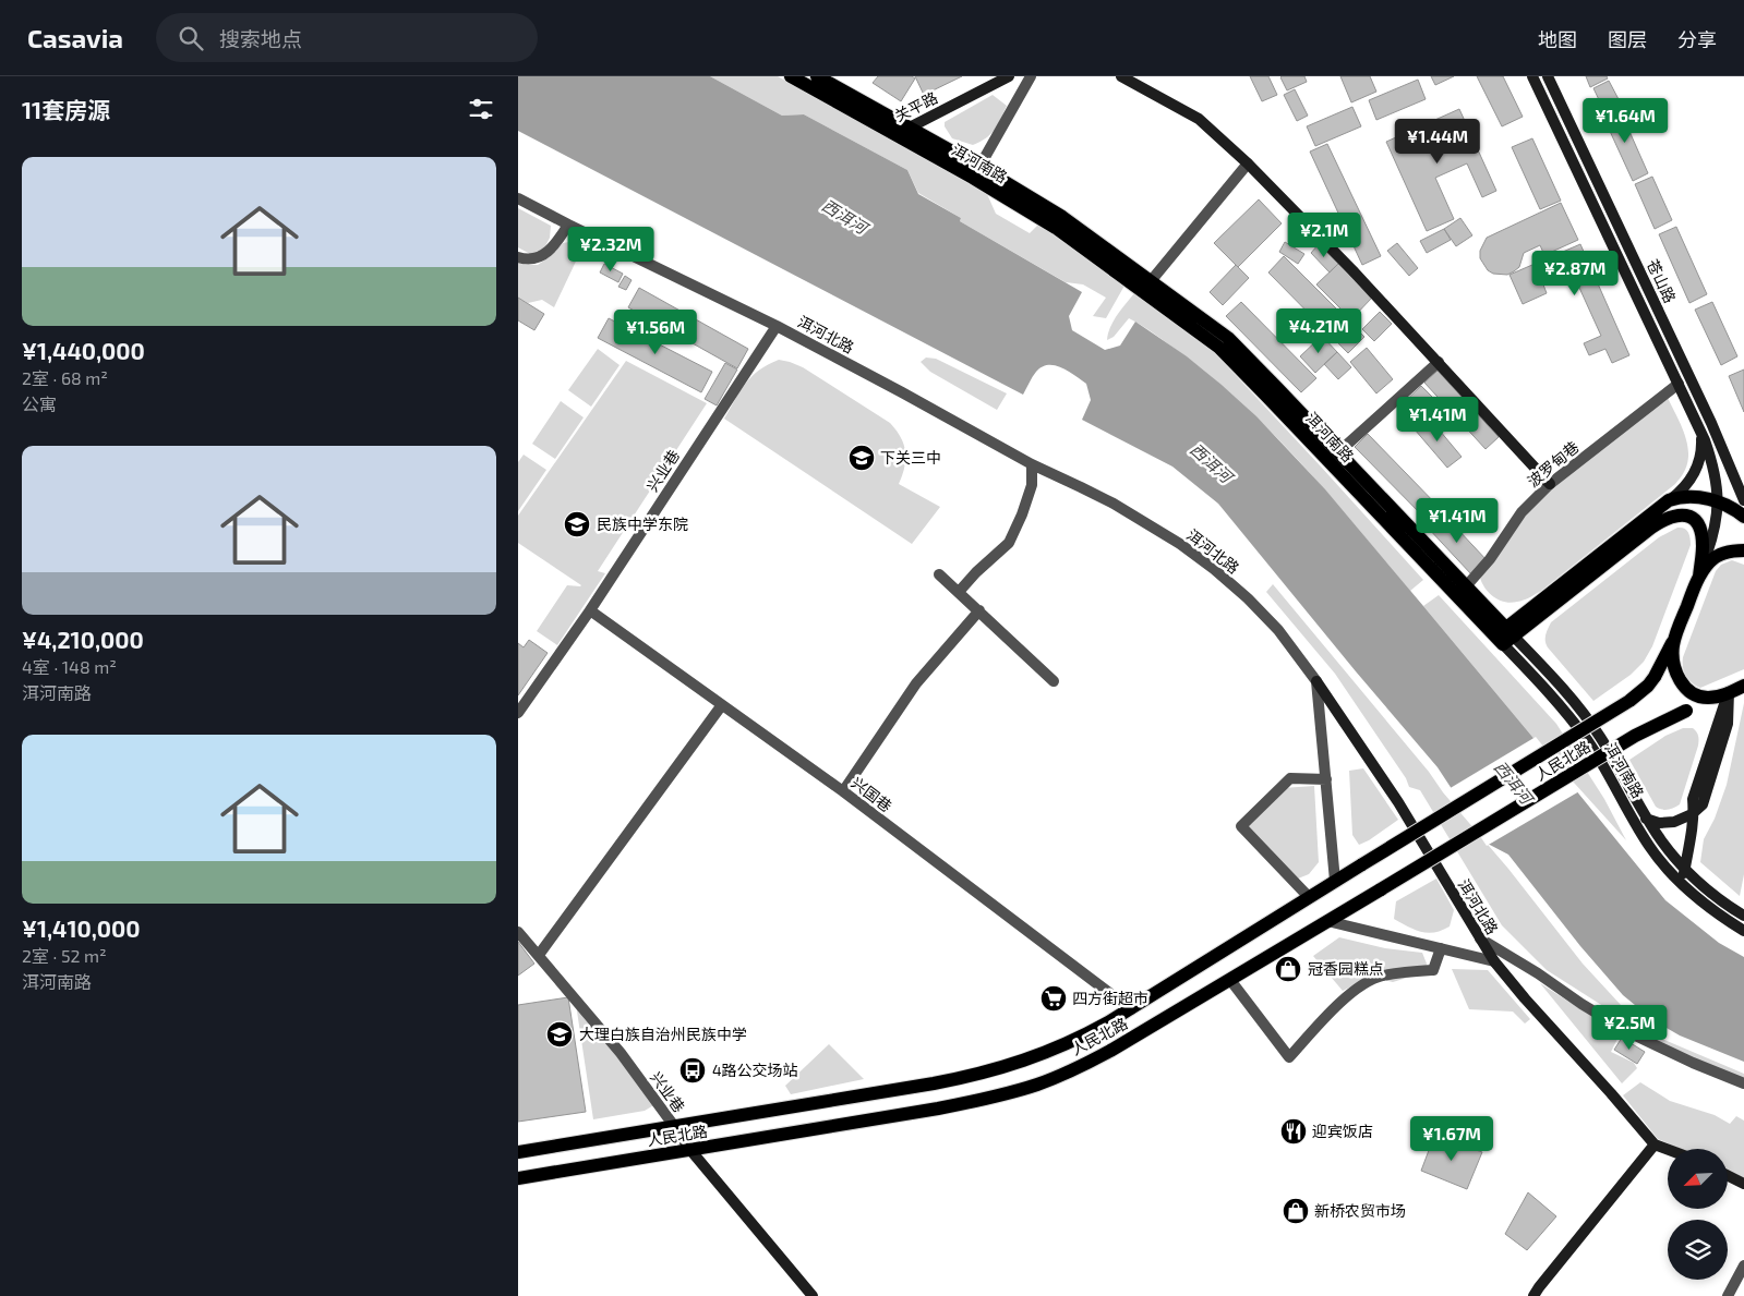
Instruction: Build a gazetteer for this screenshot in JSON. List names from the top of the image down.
{
  "streets": {
    "main road": [
      "关平路",
      "洱河南路",
      "苍山路",
      "洱河北路",
      "兴业巷",
      "人民北路"
    ],
    "street": ["波罗甸巷", "兴国巷"]
  },
  "crossings": [
    ["关平路", "洱河南路"],
    ["洱河南路", "波罗甸巷"],
    ["苍山路", "波罗甸巷"],
    ["洱河北路", "兴业巷"],
    ["兴业巷", "人民北路"],
    ["兴业巷", "兴国巷"],
    ["人民北路", "兴国巷"]
  ],
  "water": ["西洱河"],
  "places": {
    "school or university": ["下关三中", "民族中学东院", "大理白族自治州民族中学"],
    "shop": ["冠香园糕点", "新桥农贸市场"],
    "supermarket": ["四方街超市"],
    "bus stop": ["4路公交场站"],
    "restaurant": ["迎宾饭店"]
  },
  "north": "bottom left",
  "page": {
    "header": "Casavia",
    "search": "搜索地点",
    "nav": ["地图", "图层", "分享"],
    "heading": "11套房源",
    "price": [
      "¥1.64M",
      "¥1.44M",
      "¥2.1M",
      "¥2.32M",
      "¥2.87M",
      "¥4.21M",
      "¥1.56M",
      "¥1.41M",
      "¥1.41M",
      "¥2.5M",
      "¥1.67M"
    ],
    "list": [
      {
        "name": "¥1,440,000",
        "note": "2室 · 68 m² · 公寓"
      },
      {
        "name": "¥4,210,000",
        "note": "4室 · 148 m² · 洱河南路"
      },
      {
        "name": "¥1,410,000",
        "note": "2室 · 52 m² · 洱河南路"
      }
    ]
  }
}
